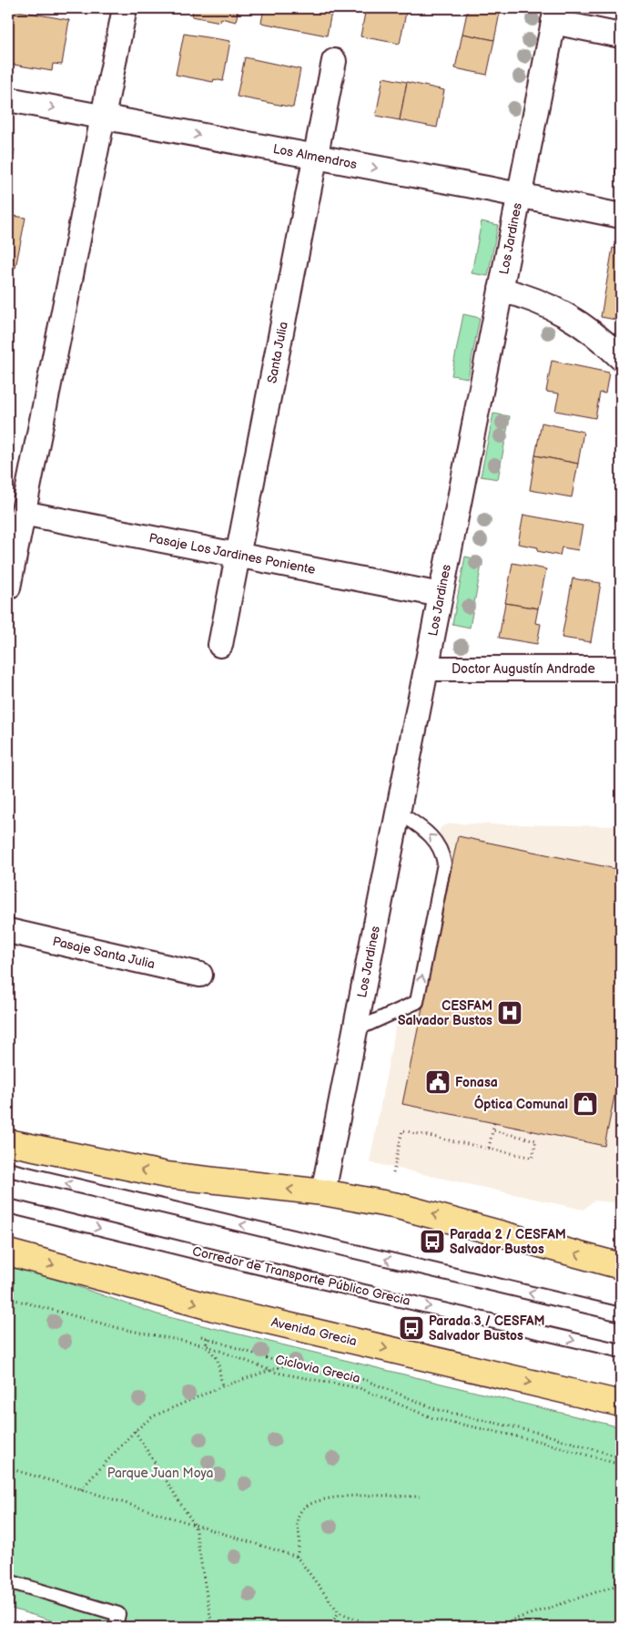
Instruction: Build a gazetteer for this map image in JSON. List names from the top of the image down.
{
  "streets": {
    "main road": ["Avenida Grecia"],
    "street": [
      "Los Almendros",
      "Los Jardines",
      "Santa Julia",
      "Pasaje Los Jardines Poniente",
      "Doctor Augustín Andrade",
      "Pasaje Santa Julia"
    ],
    "lane": ["Corredor de Transporte Público Grecia"],
    "path": ["Ciclovia Grecia"]
  },
  "crossings": [
    ["Los Almendros", "Los Jardines"],
    ["Los Almendros", "Santa Julia"],
    ["Los Jardines", "Pasaje Los Jardines Poniente"],
    ["Los Jardines", "Doctor Augustín Andrade"],
    ["Santa Julia", "Pasaje Los Jardines Poniente"]
  ],
  "one_way": ["Los Almendros"],
  "parks": ["Parque Juan Moya"],
  "places": {
    "hospital": ["CESFAM Salvador Bustos"],
    "public building": ["Fonasa"],
    "shop": ["Óptica Comunal"],
    "bus stop": ["Parada 2 / CESFAM Salvador Bustos", "Parada 3 / CESFAM Salvador Bustos"]
  }
}
